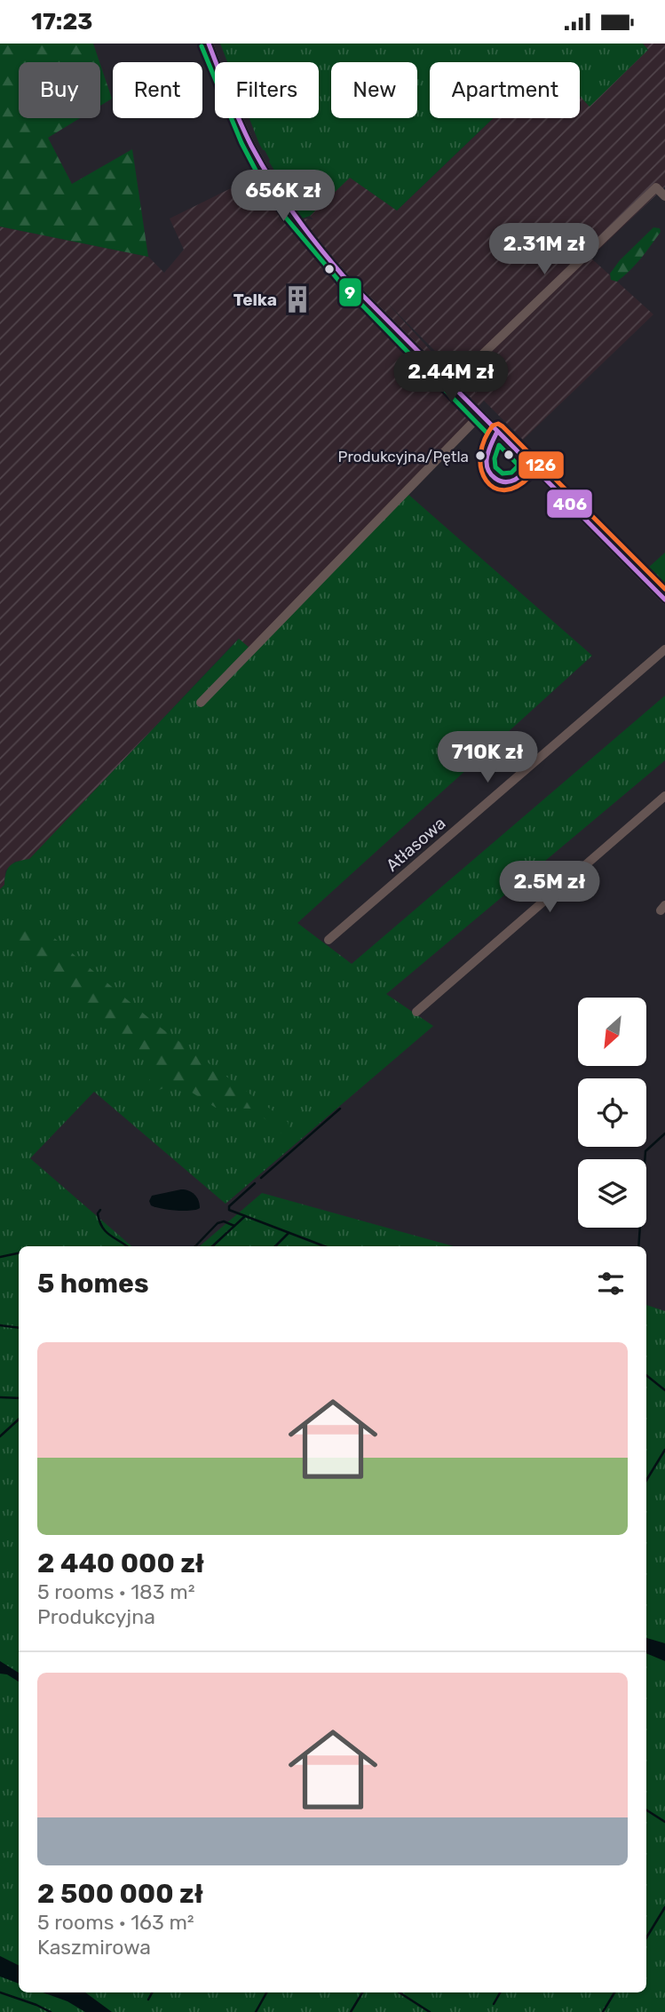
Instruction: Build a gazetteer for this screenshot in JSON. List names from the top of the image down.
{
  "streets": {
    "street": ["Atłasowa"]
  },
  "places": {
    "building": ["Telka"],
    "other": ["Produkcyjna/Pętla"]
  },
  "lines": ["transit line 406", "transit line 9", "transit line 126"],
  "north": "bottom left",
  "page": {
    "status": "17:23",
    "chip": [
      "Buy",
      "Rent",
      "Filters",
      "New",
      "Apartment"
    ],
    "price": [
      "656K zł",
      "2.31M zł",
      "2.44M zł",
      "710K zł",
      "2.5M zł"
    ],
    "heading": "5 homes",
    "list": [
      {
        "name": "2 440 000 zł",
        "note": "5 rooms · 183 m² · Produkcyjna"
      },
      {
        "name": "2 500 000 zł",
        "note": "5 rooms · 163 m² · Kaszmirowa"
      }
    ]
  }
}
